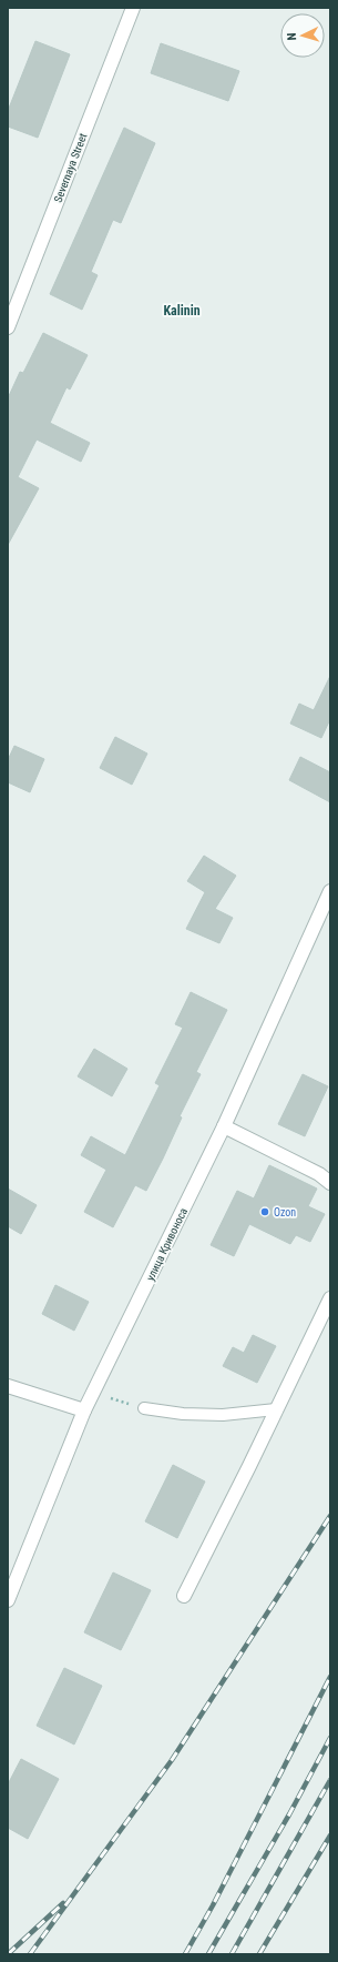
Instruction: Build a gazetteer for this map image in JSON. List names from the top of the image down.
{
  "streets": {
    "street": ["Severnaya Street", "улица Кривоноса"]
  },
  "districts": ["Kalinin"],
  "places": ["Ozon"],
  "north": "left"
}
